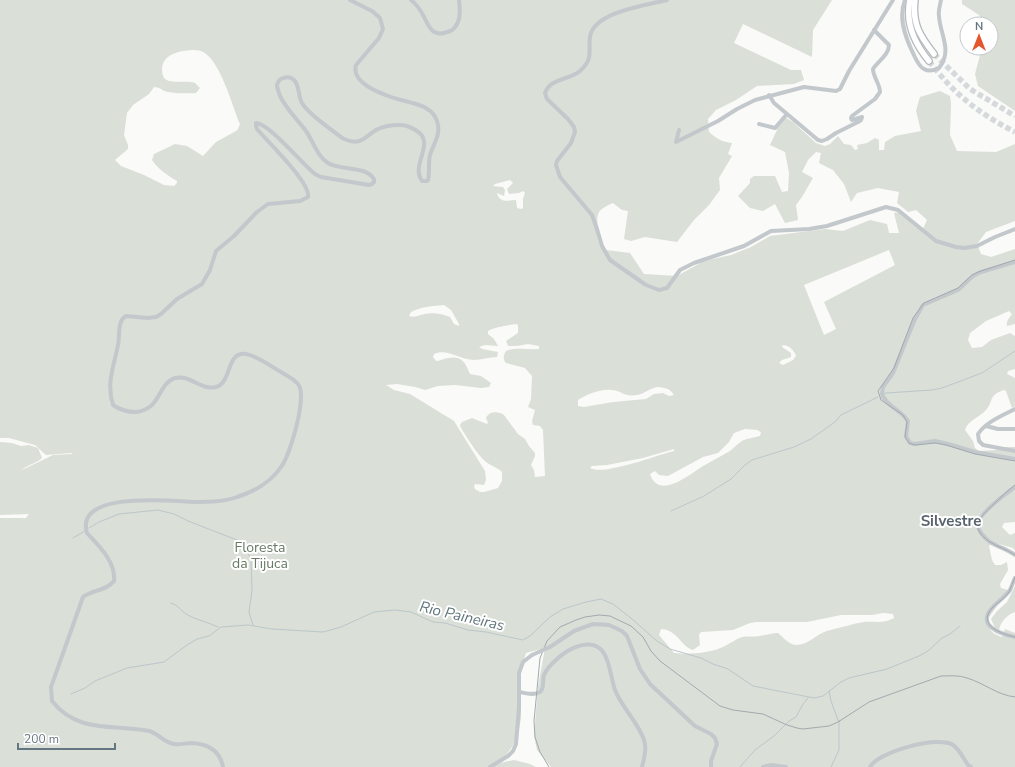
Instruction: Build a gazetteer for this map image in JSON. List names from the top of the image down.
{
  "districts": ["Silvestre"],
  "water": ["Rio Paineiras"],
  "parks": ["Floresta da Tijuca"],
  "scale_bar": "200 m",
  "north": "top"
}
